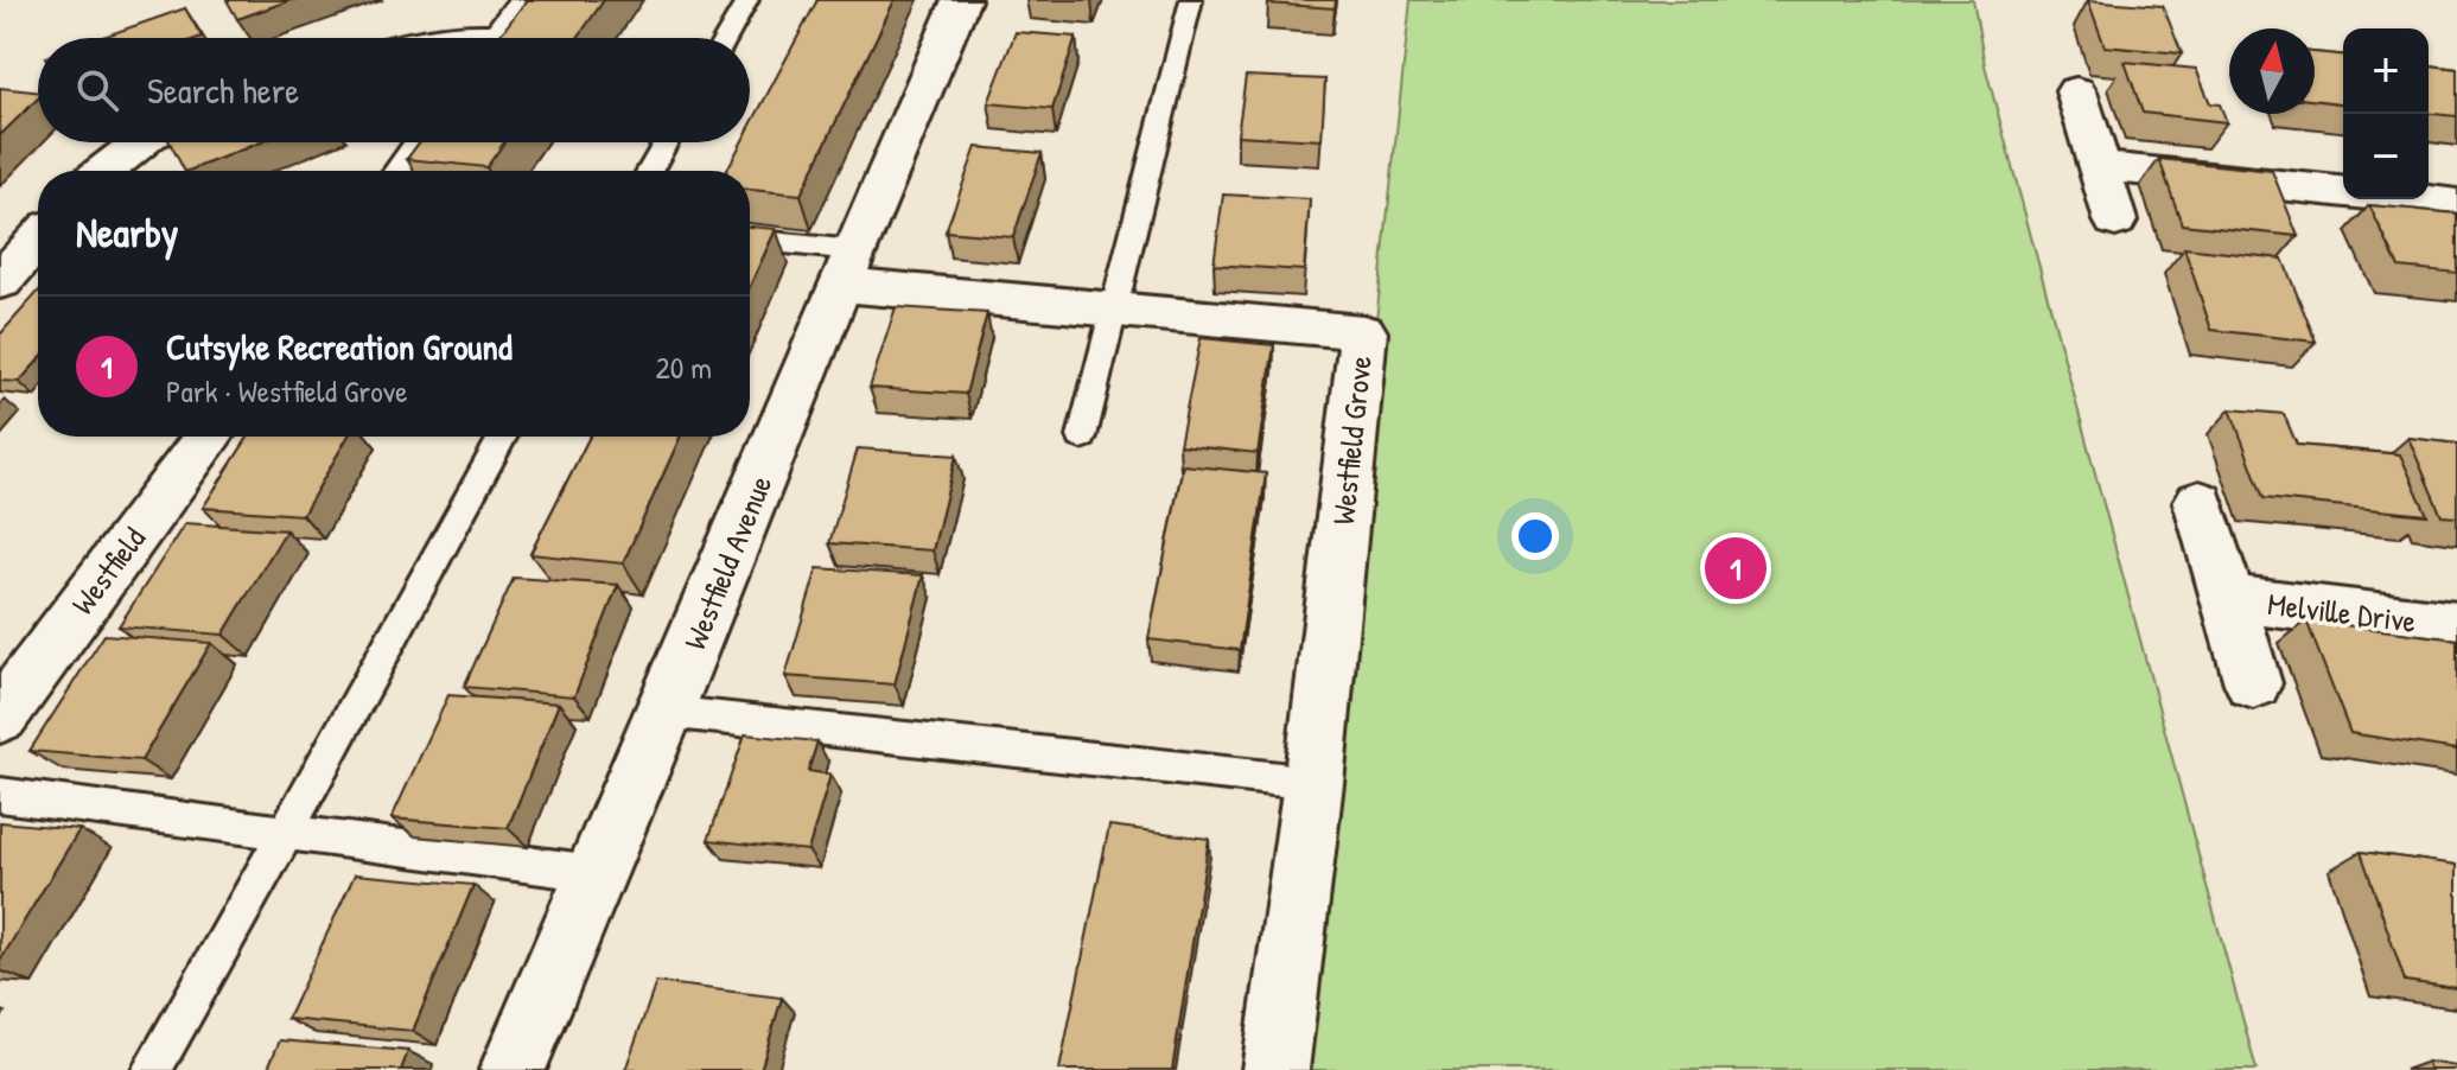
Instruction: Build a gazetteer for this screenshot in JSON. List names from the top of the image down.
{
  "streets": {
    "street": [
      "Westfield Grove",
      "Westfield Avenue",
      "Westfield",
      "Melville Drive"
    ]
  },
  "crossings": [
    ["Westfield Grove", "Westfield Avenue"]
  ],
  "north": "top",
  "page": {
    "map_buttons": ["+", "−"],
    "search": "Search here",
    "heading": "Nearby",
    "list": [
      {
        "mark": "1",
        "name": "Cutsyke Recreation Ground",
        "note": "Park · Westfield Grove",
        "value": "20 m"
      }
    ],
    "pins": "1"
  }
}
